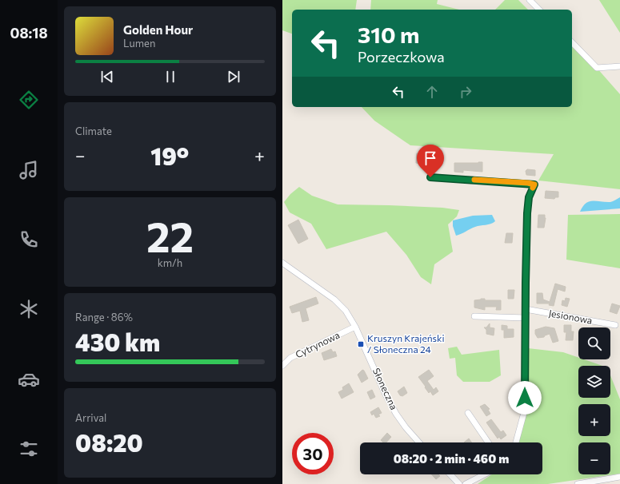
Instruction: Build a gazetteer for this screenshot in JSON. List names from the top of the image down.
{
  "streets": {
    "street": ["Jesionowa", "Cytrynowa", "Słoneczna"]
  },
  "crossings": [
    ["Cytrynowa", "Słoneczna"]
  ],
  "places": {
    "transit": ["Kruszyn Krajeński / Słoneczna 24"]
  },
  "page": {
    "tabs": "08:18",
    "turn": ["310 m", "Porzeczkowa"],
    "song": ["Golden Hour", "Lumen"],
    "tile": [
      "Climate",
      ["22", "km/h"],
      ["Range · 86%", "430 km"],
      ["Arrival", "08:20"]
    ],
    "heat": ["−", "19°", "+"],
    "map_buttons": ["+", "−"],
    "limit": "30",
    "trip": "08:20 · 2 min · 460 m"
  }
}
